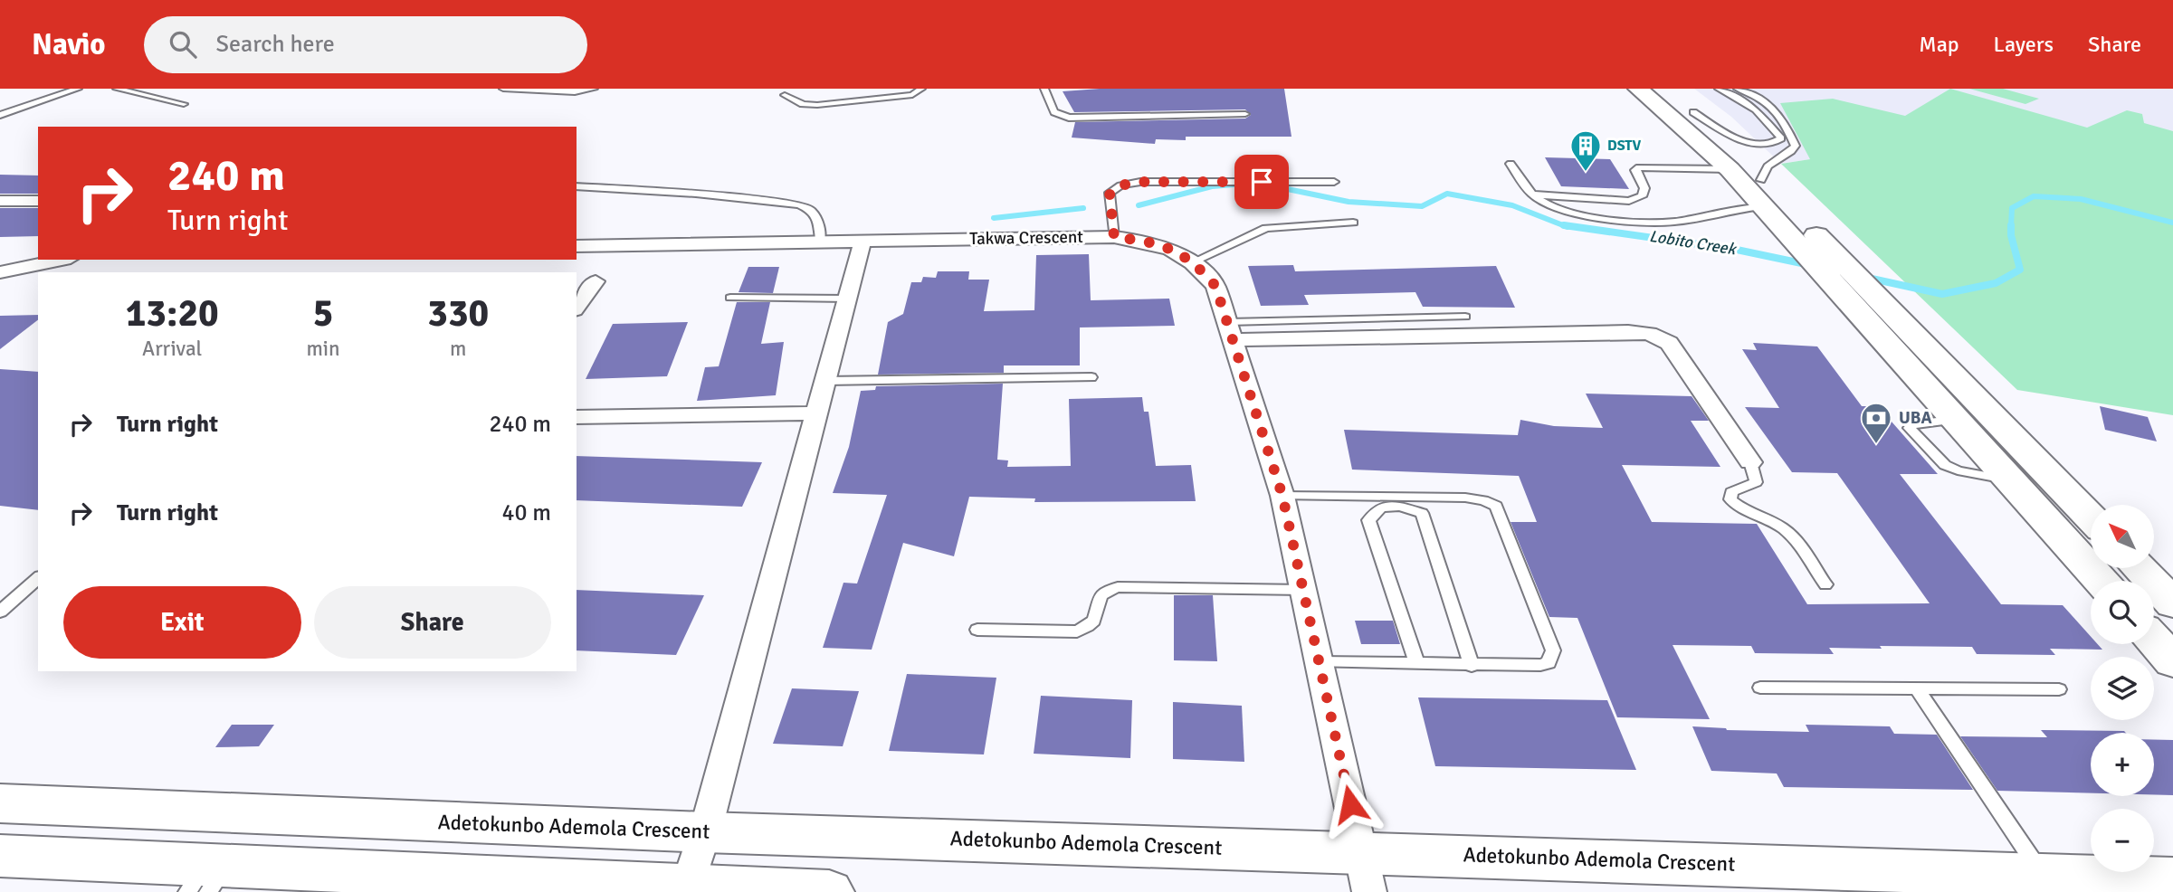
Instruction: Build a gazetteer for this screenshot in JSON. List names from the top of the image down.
{
  "streets": {
    "main road": ["Adetokunbo Ademola Crescent"],
    "street": ["Takwa Crescent"]
  },
  "crossings": [
    ["Takwa Crescent", "Adetokunbo Ademola Crescent"]
  ],
  "water": ["Lobito Creek"],
  "places": {
    "building": ["DSTV"],
    "bank": ["UBA"]
  },
  "north": "top left",
  "page": {
    "header": "Navio",
    "search": "Search here",
    "nav": ["Map", "Layers", "Share"],
    "turn": ["240 m", "Turn right"],
    "eta": [
      "13:20",
      "Arrival",
      "5",
      "min",
      "330",
      "m"
    ],
    "list": [
      {
        "name": "Turn right",
        "value": "240 m"
      },
      {
        "name": "Turn right",
        "value": "40 m"
      }
    ],
    "map_buttons": ["+", "−"],
    "buttons": ["Exit", "Share"]
  }
}
